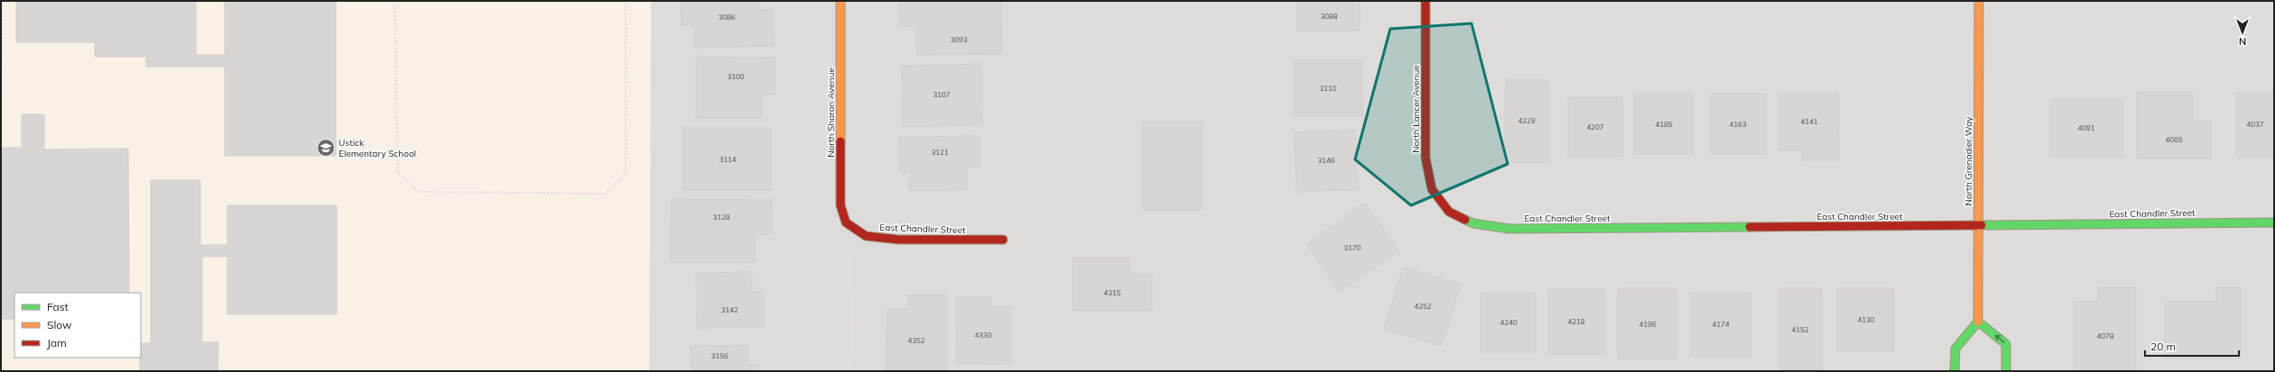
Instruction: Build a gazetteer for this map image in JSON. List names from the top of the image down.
{
  "streets": {
    "street": [
      "North Lancer Avenue",
      "North Sharon Avenue",
      "North Grenadier Way",
      "East Chandler Street"
    ]
  },
  "crossings": [
    ["North Lancer Avenue", "East Chandler Street"],
    ["North Sharon Avenue", "East Chandler Street"],
    ["North Grenadier Way", "East Chandler Street"]
  ],
  "places": {
    "school or university": ["Ustick Elementary School"]
  },
  "house_numbers": [
    "3088",
    "3086",
    "3093",
    "3100",
    "3110",
    "3107",
    "4229",
    "4141",
    "4185",
    "4163",
    "4037",
    "4207",
    "4091",
    "4065",
    "3121",
    "3114",
    "3146",
    "3128",
    "3170",
    "4315",
    "4252",
    "3142",
    "4130",
    "4218",
    "4240",
    "4196",
    "4174",
    "4152",
    "4330",
    "4078",
    "4352",
    "3156"
  ],
  "legend": ["Fast", "Slow", "Jam"],
  "scale_bar": "20 m",
  "north": "bottom"
}
